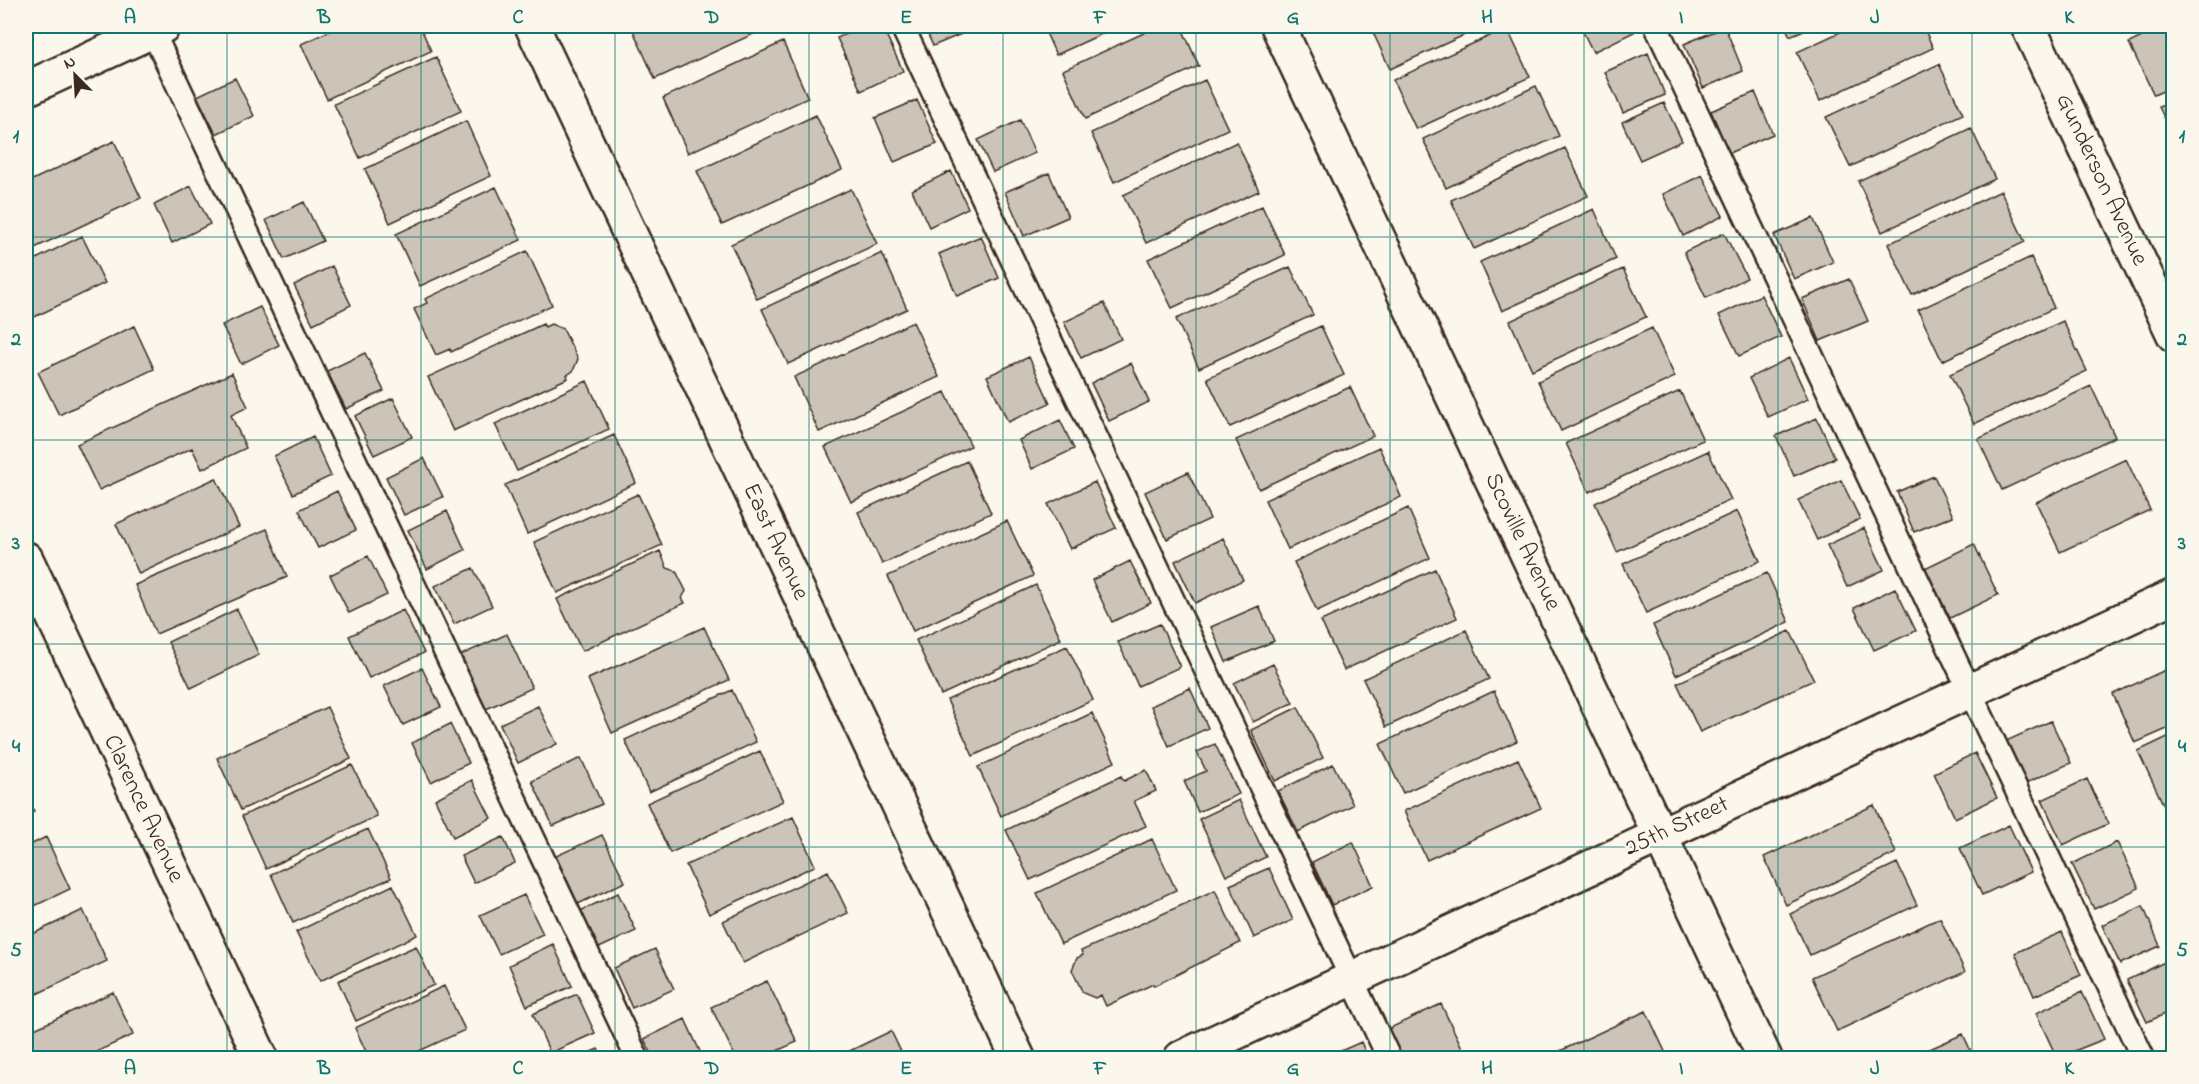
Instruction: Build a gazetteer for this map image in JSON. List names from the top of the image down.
{
  "streets": {
    "street": [
      "Gunderson Avenue",
      "East Avenue",
      "Scoville Avenue",
      "Clarence Avenue",
      "25th Street"
    ]
  },
  "crossings": [
    ["Scoville Avenue", "25th Street"]
  ],
  "north": "top left",
  "grid": {
    "columns": [
      "A",
      "B",
      "C",
      "D",
      "E",
      "F",
      "G",
      "H",
      "I",
      "J",
      "K"
    ],
    "rows": [
      "1",
      "2",
      "3",
      "4",
      "5"
    ]
  }
}
